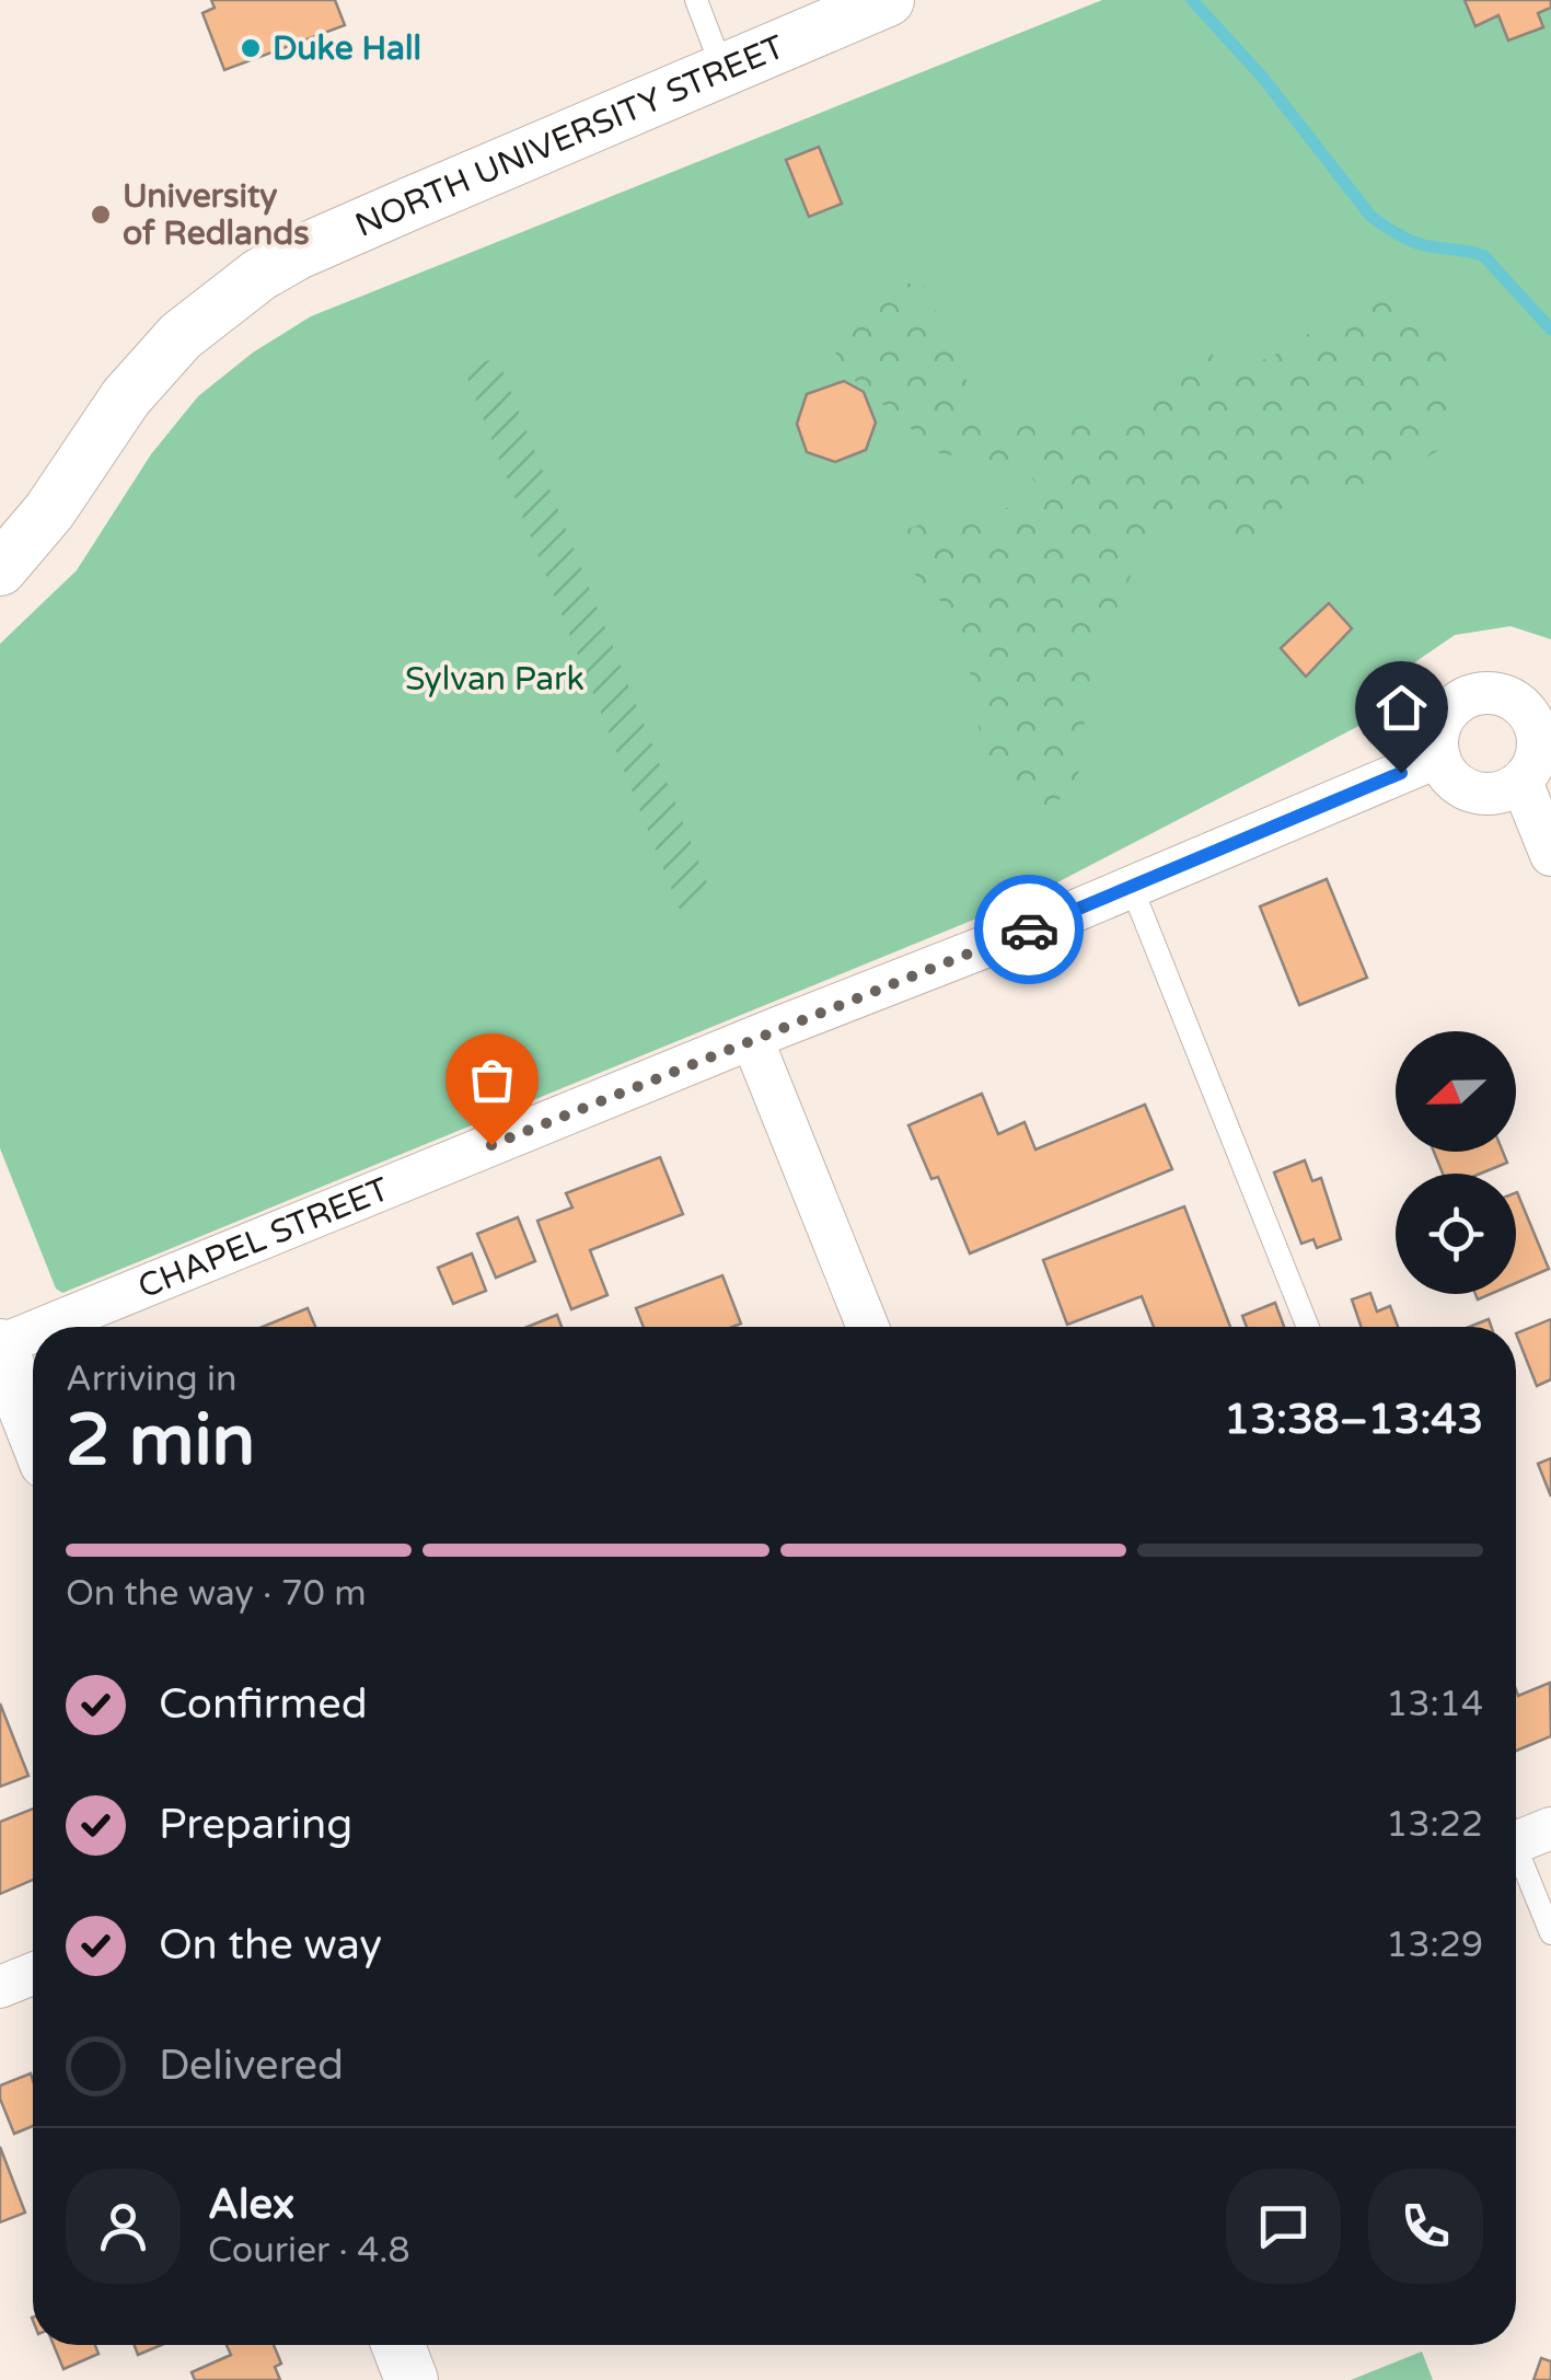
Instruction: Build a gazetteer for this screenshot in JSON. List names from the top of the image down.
{
  "streets": {
    "street": ["NORTH UNIVERSITY STREET", "CHAPEL STREET"]
  },
  "parks": ["Sylvan Park"],
  "places": ["Duke Hall", "University of Redlands"],
  "north": "left",
  "page": {
    "heading": ["2 min", "Arriving in", "13:38–13:43"],
    "panel": ["Alex", "Courier · 4.8"],
    "bar": "On the way · 70 m",
    "list": [
      ["Confirmed", "13:14"],
      ["Preparing", "13:22"],
      ["On the way", "13:29"],
      "Delivered"
    ]
  }
}
